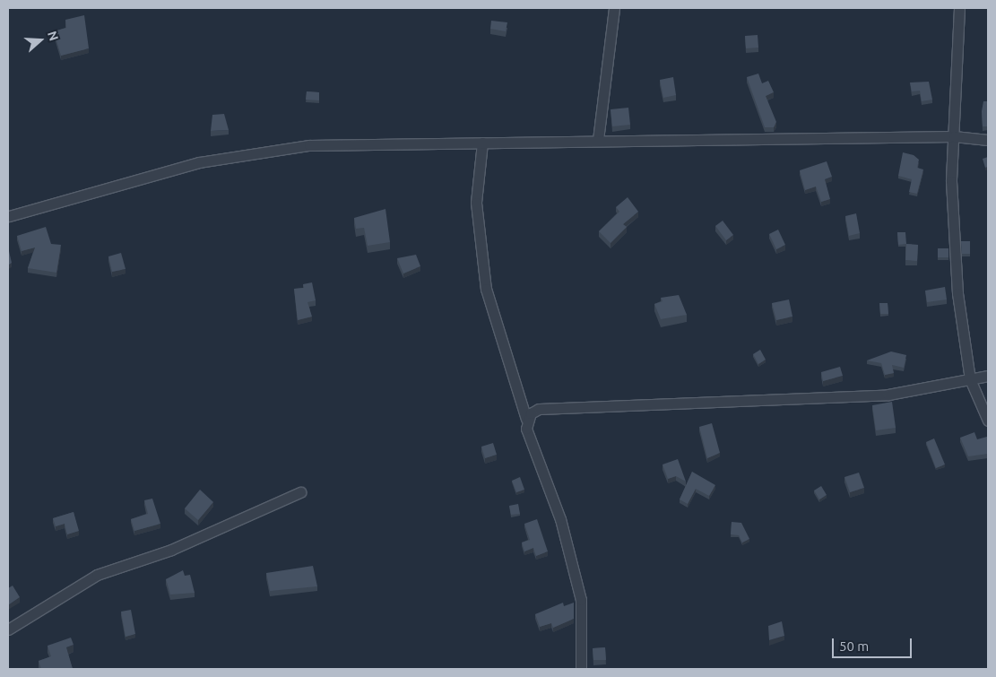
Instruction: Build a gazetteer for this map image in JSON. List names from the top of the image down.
{
  "scale_bar": "50 m",
  "north": "right"
}
